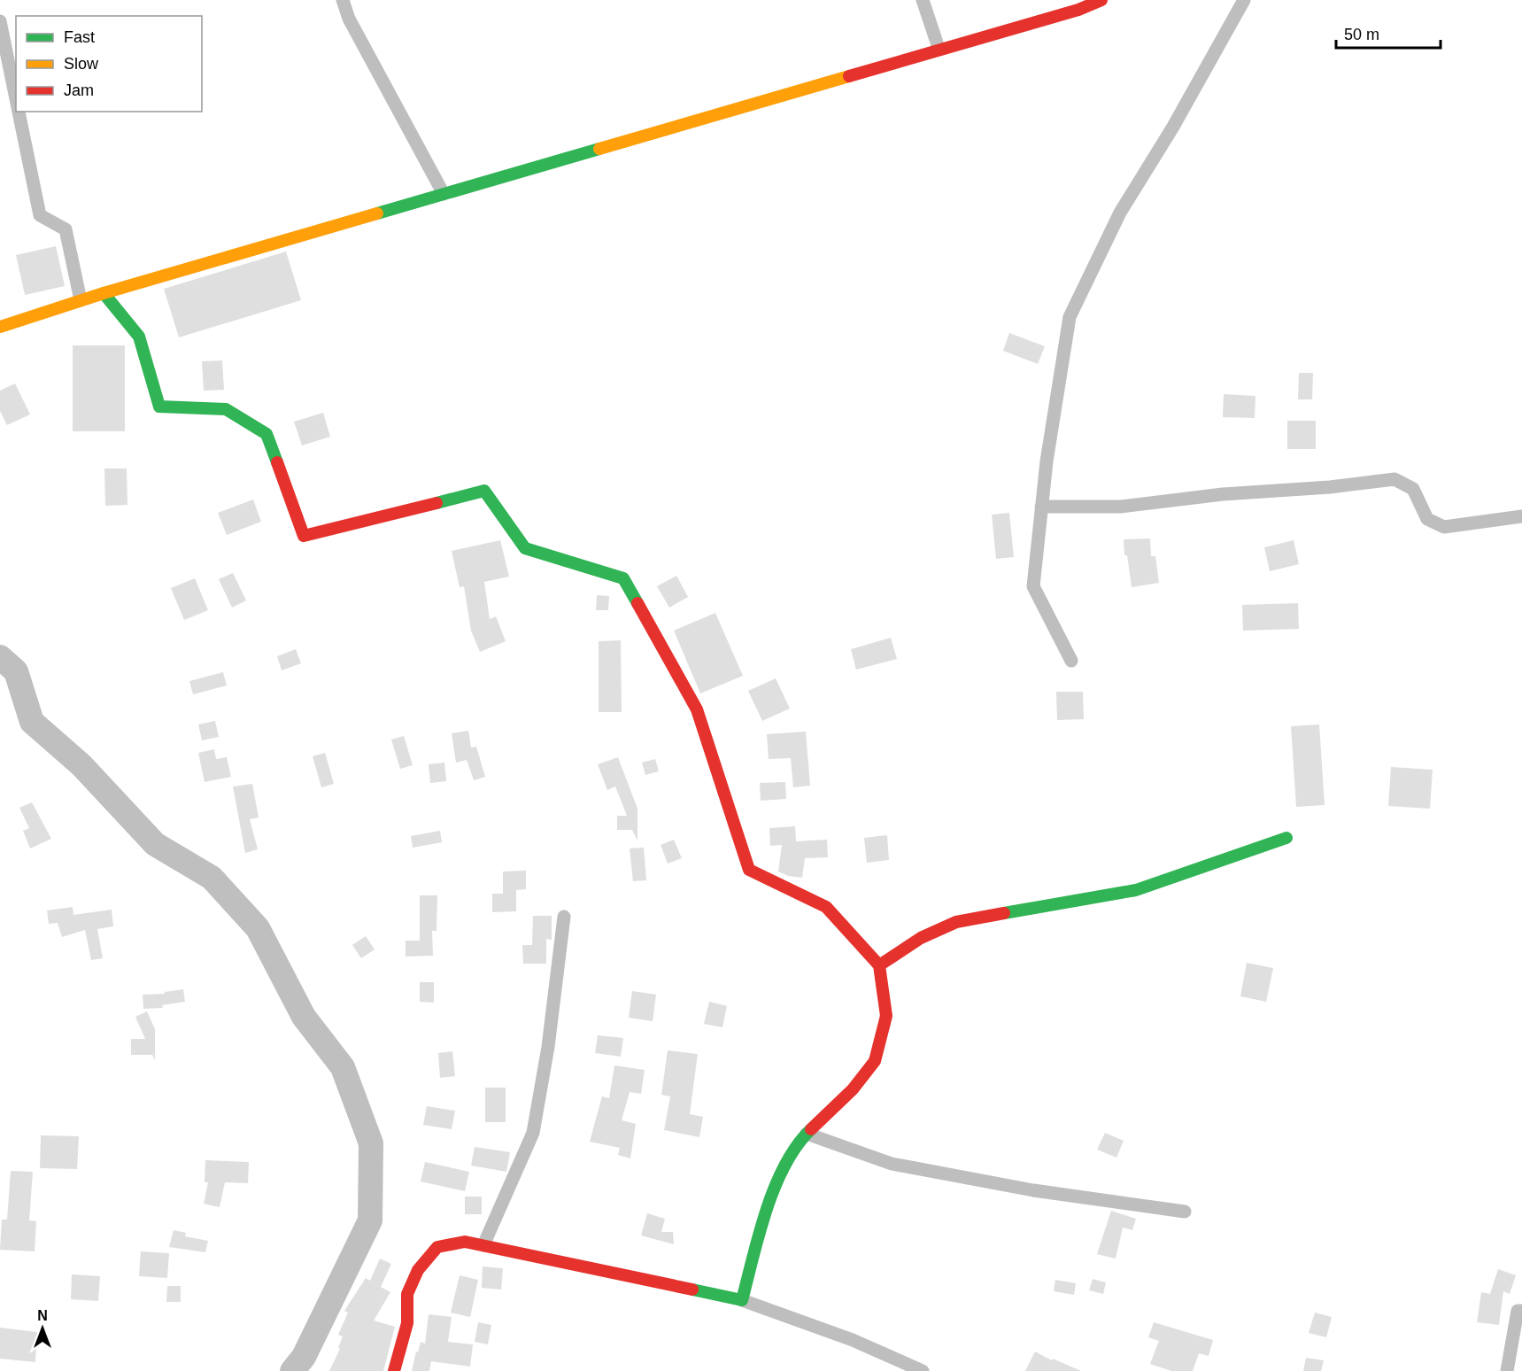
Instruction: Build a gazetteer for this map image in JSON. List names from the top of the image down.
{
  "legend": ["Fast", "Slow", "Jam"],
  "scale_bar": "50 m",
  "north": "top"
}
